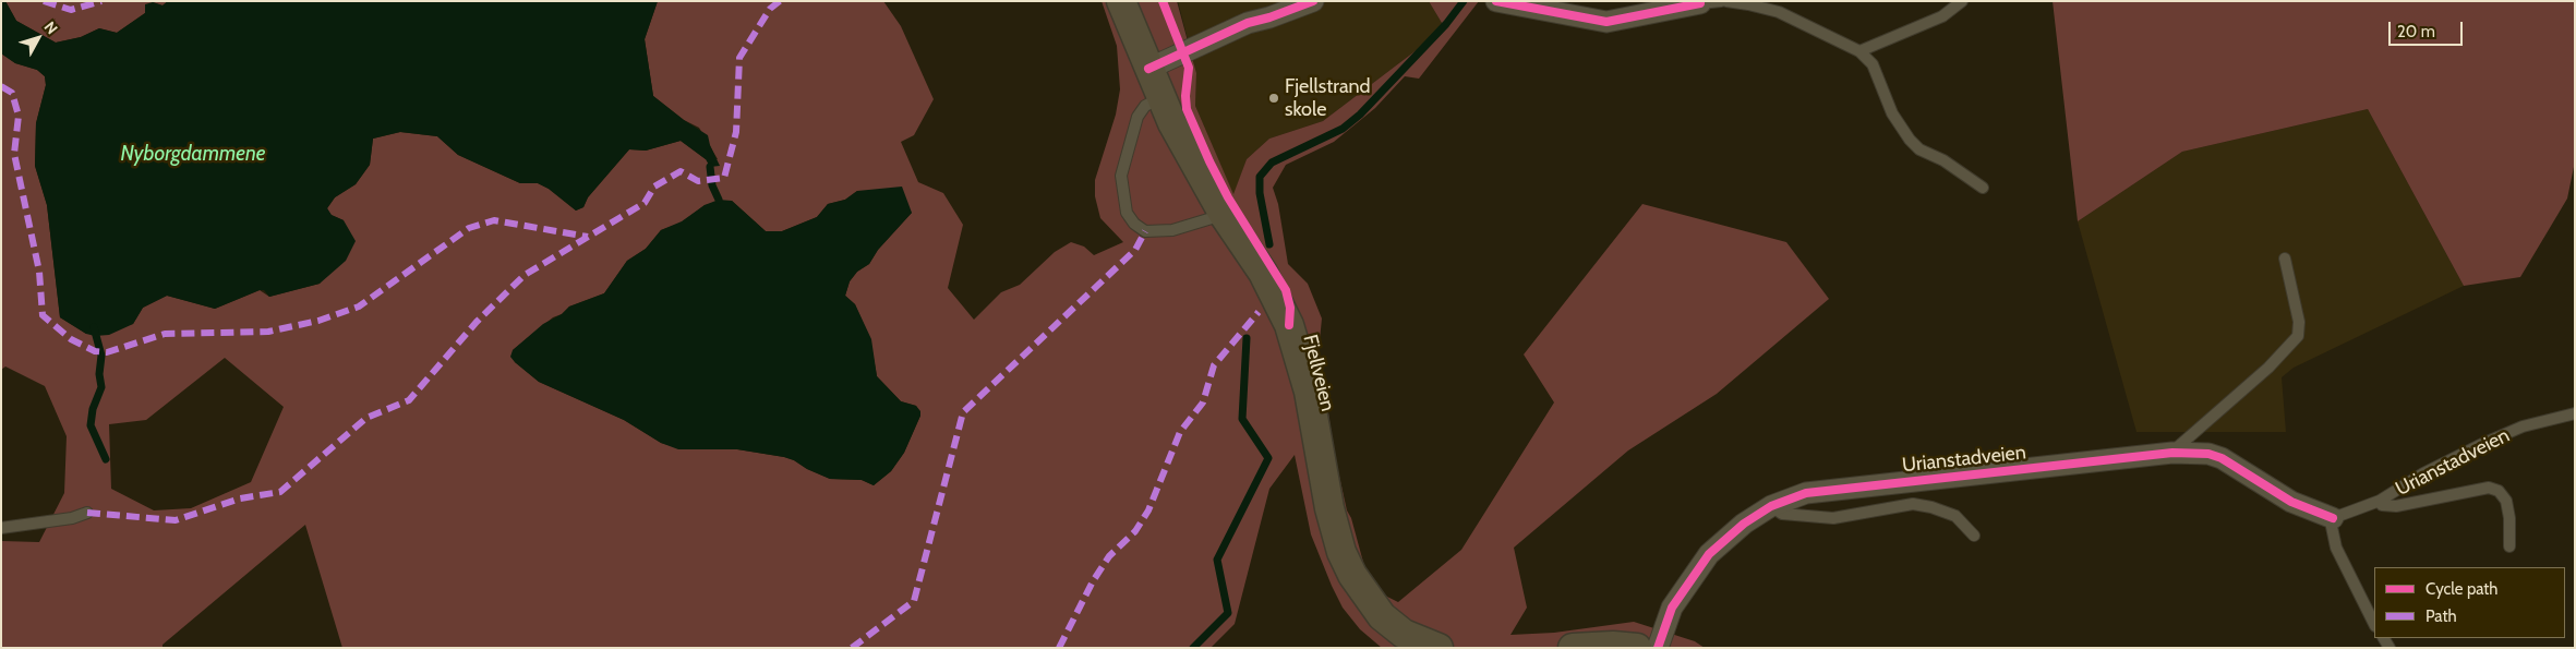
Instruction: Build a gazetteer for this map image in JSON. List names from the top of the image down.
{
  "streets": {
    "main road": ["Fjellveien"],
    "street": ["Urianstadveien"]
  },
  "water": ["Nyborgdammene"],
  "places": ["Fjellstrand skole"],
  "legend": ["Cycle path", "Path"],
  "scale_bar": "20 m",
  "north": "top right"
}
